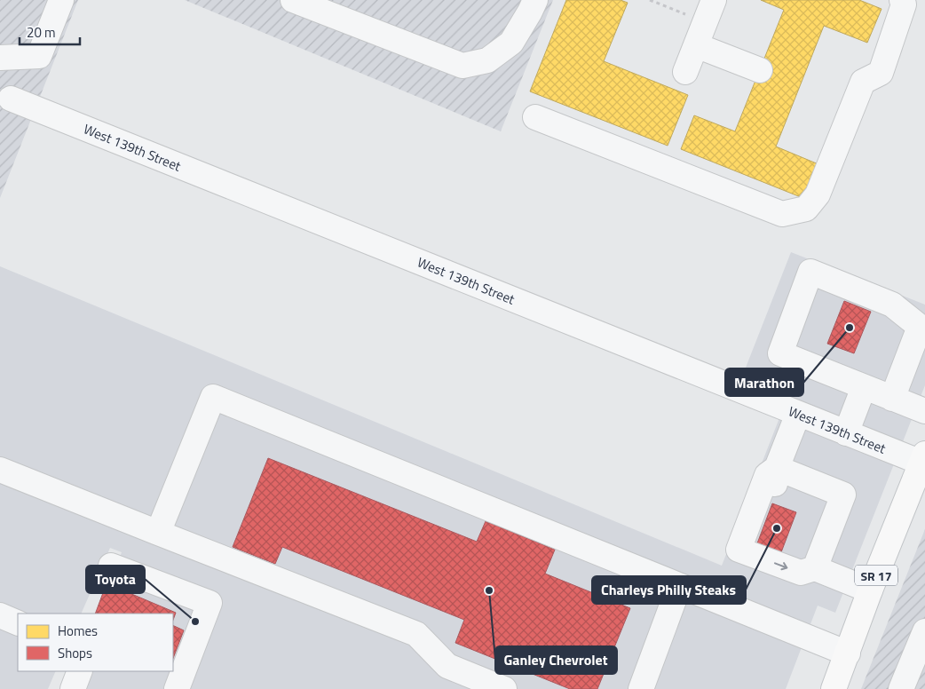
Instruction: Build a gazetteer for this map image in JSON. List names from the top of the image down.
{
  "streets": {
    "main road": ["SR 17"],
    "street": ["West 139th Street"]
  },
  "crossings": [
    ["West 139th Street", "SR 17"]
  ],
  "places": [
    "Marathon",
    "Charleys Philly Steaks",
    "Ganley Chevrolet",
    "Toyota"
  ],
  "legend": ["Homes", "Shops"],
  "scale_bar": "20 m"
}
